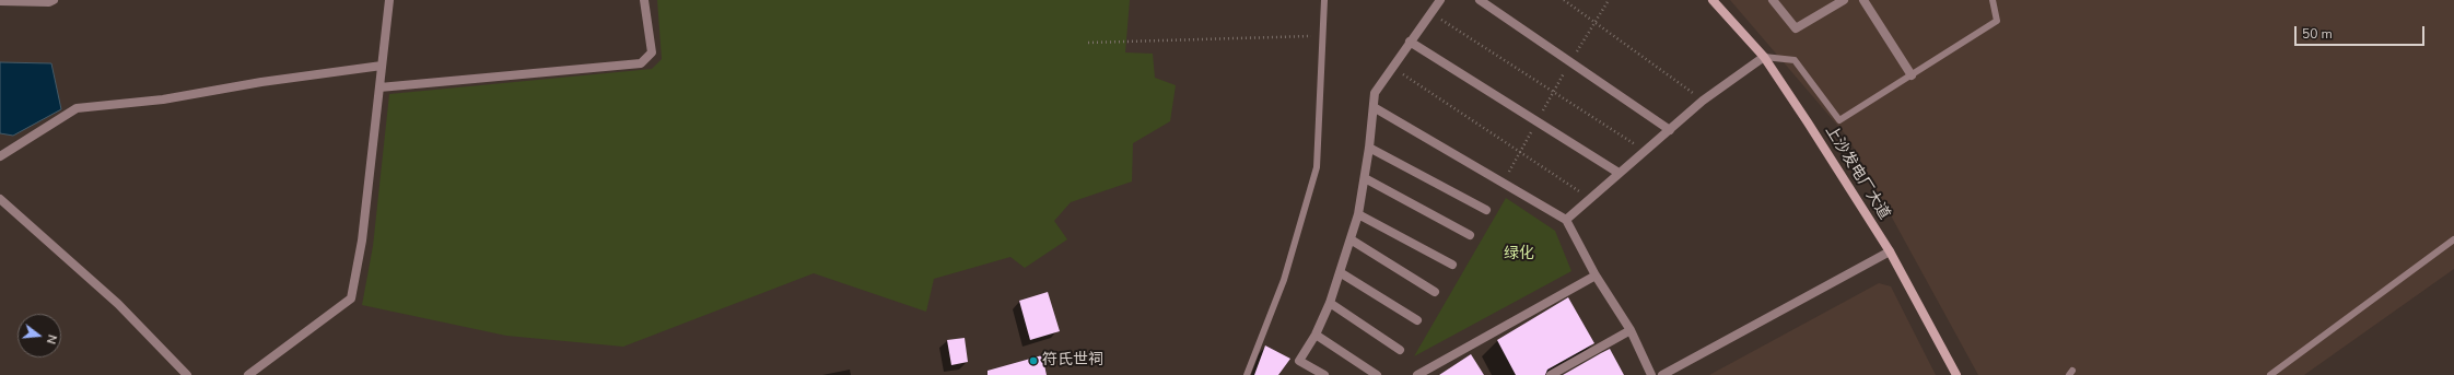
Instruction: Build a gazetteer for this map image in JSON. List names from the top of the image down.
{
  "streets": {
    "main road": ["上沙发电厂大道"]
  },
  "parks": ["绿化"],
  "places": ["符氏世祠"],
  "scale_bar": "50 m",
  "north": "right"
}
